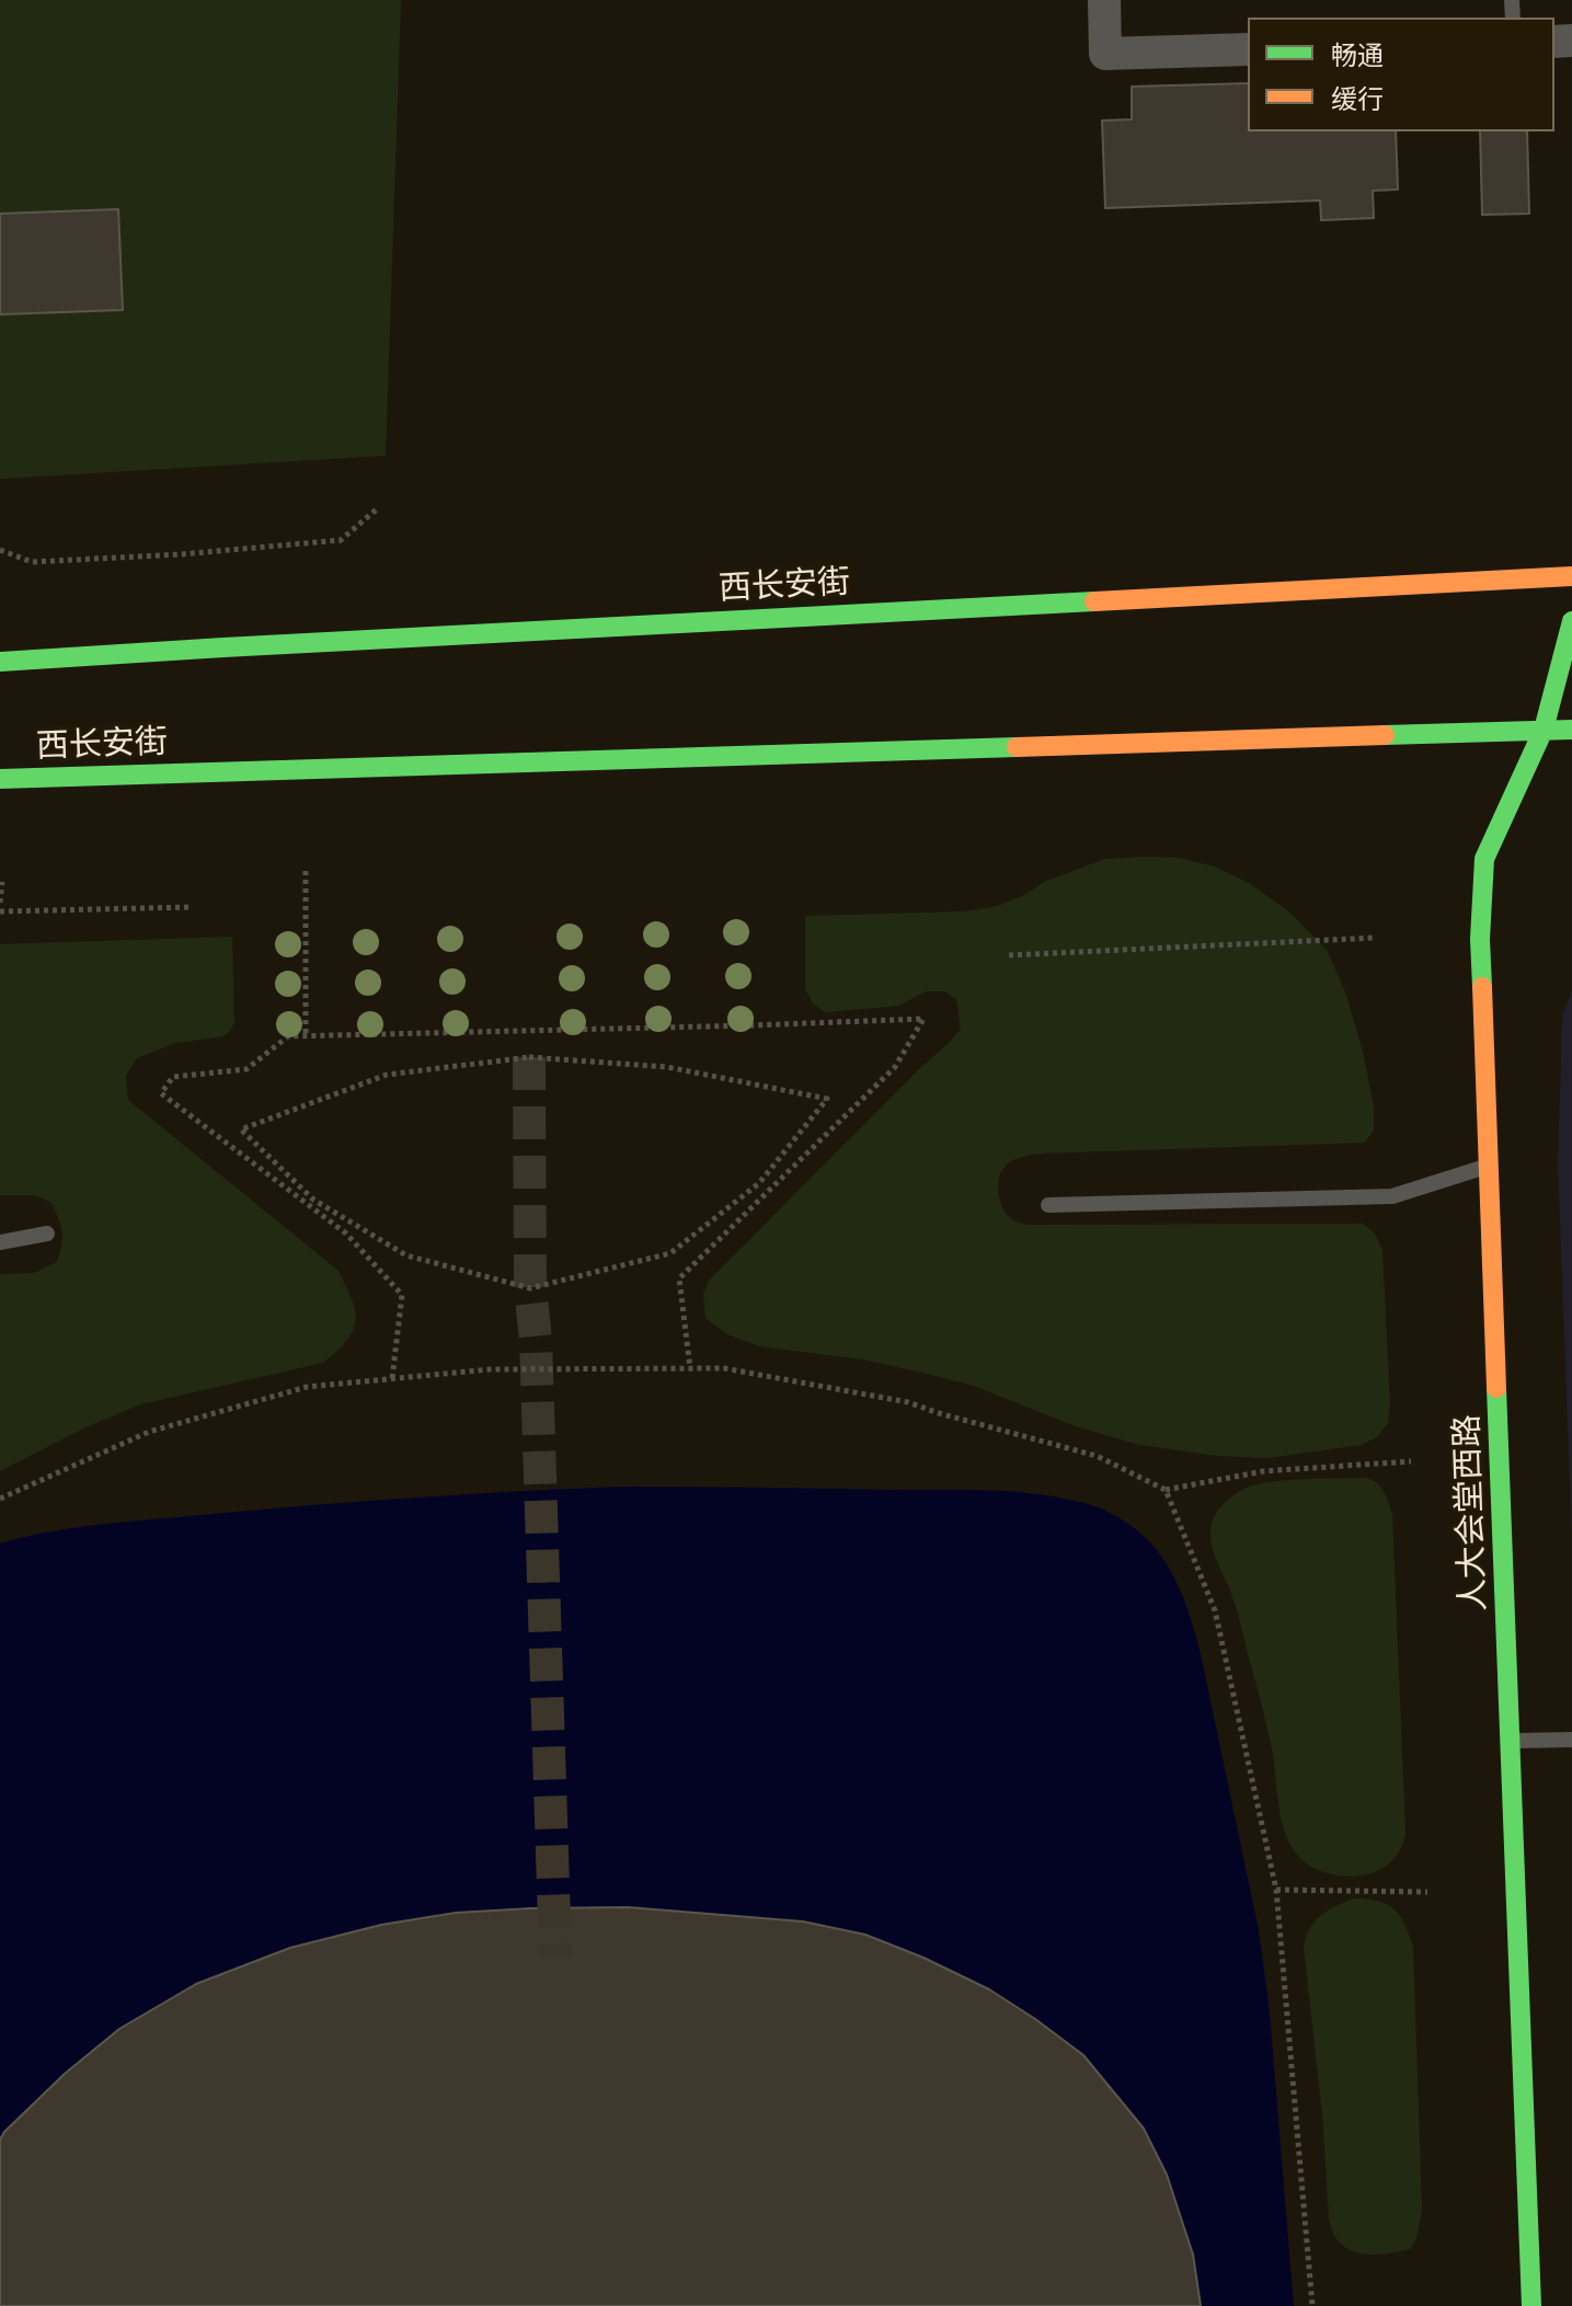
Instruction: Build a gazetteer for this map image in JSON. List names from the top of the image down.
{
  "streets": {
    "main road": ["西长安街", "人大会堂西路"]
  },
  "crossings": [
    ["西长安街", "人大会堂西路"]
  ],
  "legend": ["畅通", "缓行"]
}
